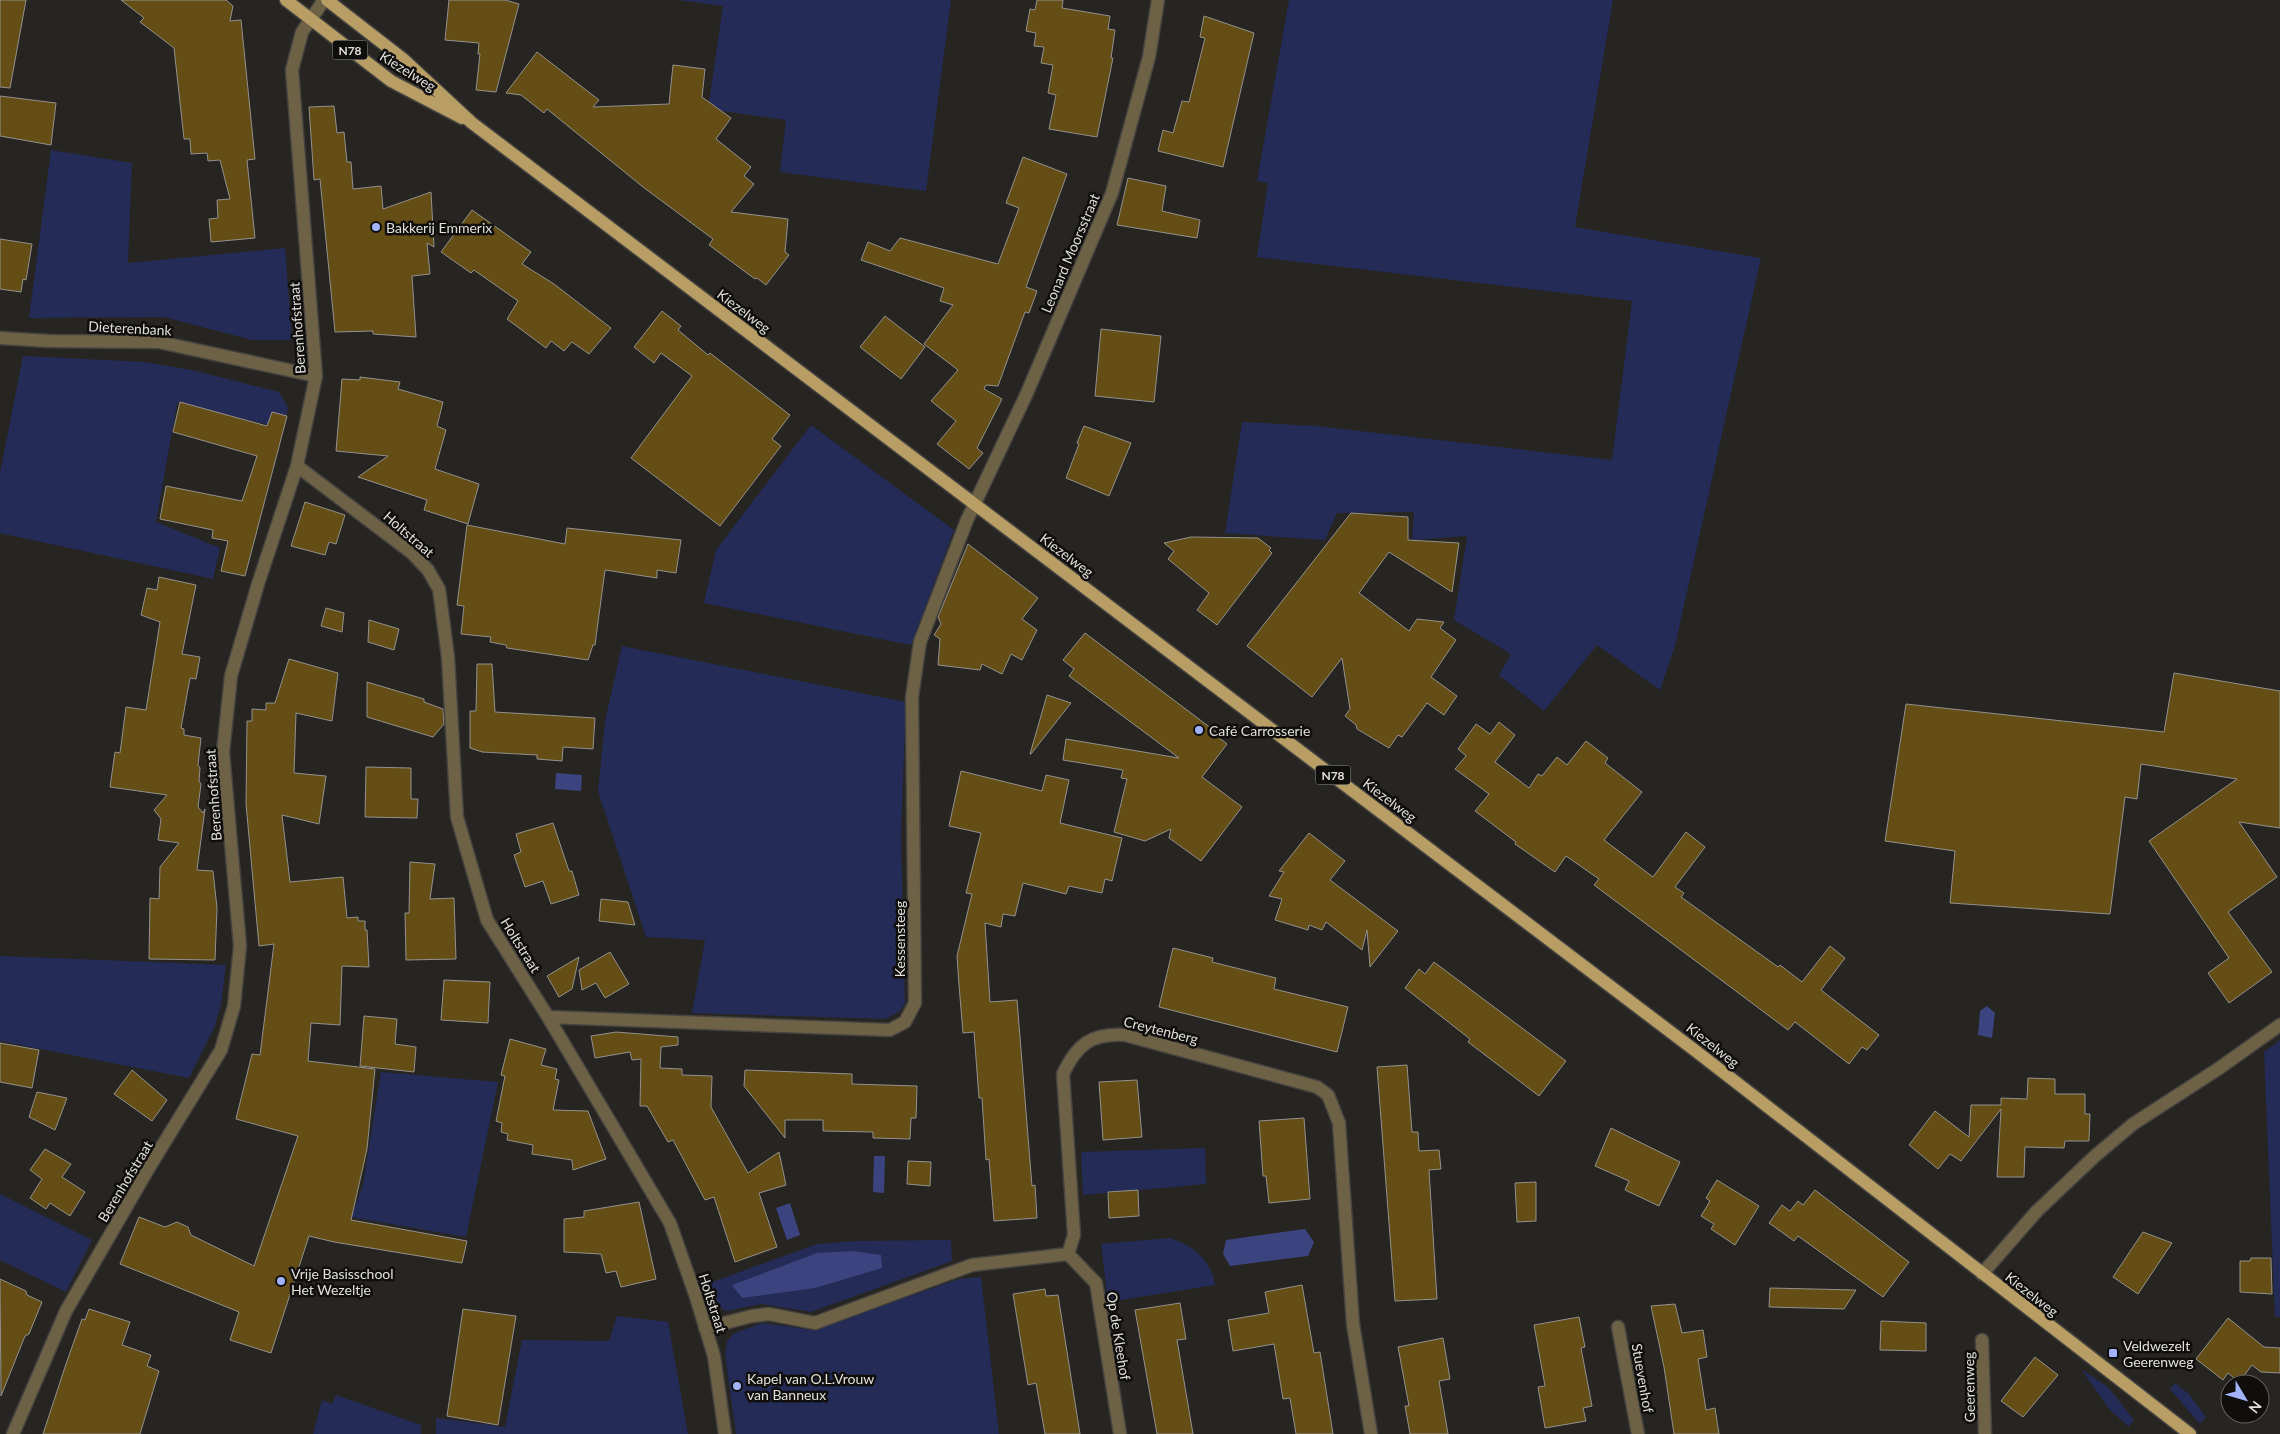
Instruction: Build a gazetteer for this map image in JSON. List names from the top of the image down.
{
  "streets": {
    "main road": ["N78", "Kiezelweg"],
    "street": [
      "Leonard Moorsstraat",
      "Dieterenbank",
      "Berenhofstraat",
      "Holtstraat",
      "Kessensteeg",
      "Creytenberg",
      "Op de Kleehof",
      "Stuevenhof",
      "Geerenweg"
    ]
  },
  "crossings": [
    ["Kiezelweg", "Leonard Moorsstraat"],
    ["Kiezelweg", "Berenhofstraat"],
    ["Kiezelweg", "Kessensteeg"],
    ["Leonard Moorsstraat", "Kessensteeg"],
    ["Dieterenbank", "Berenhofstraat"],
    ["Berenhofstraat", "Holtstraat"],
    ["Holtstraat", "Kessensteeg"],
    ["Creytenberg", "Op de Kleehof"]
  ],
  "places": {
    "other": [
      "Bakkerij Emmerix",
      "Café Carrosserie",
      "Vrije Basisschool Het Wezeltje",
      "Kapel van O.L.Vrouw van Banneux"
    ],
    "transit": ["Veldwezelt Geerenweg"]
  },
  "north": "bottom right"
}
